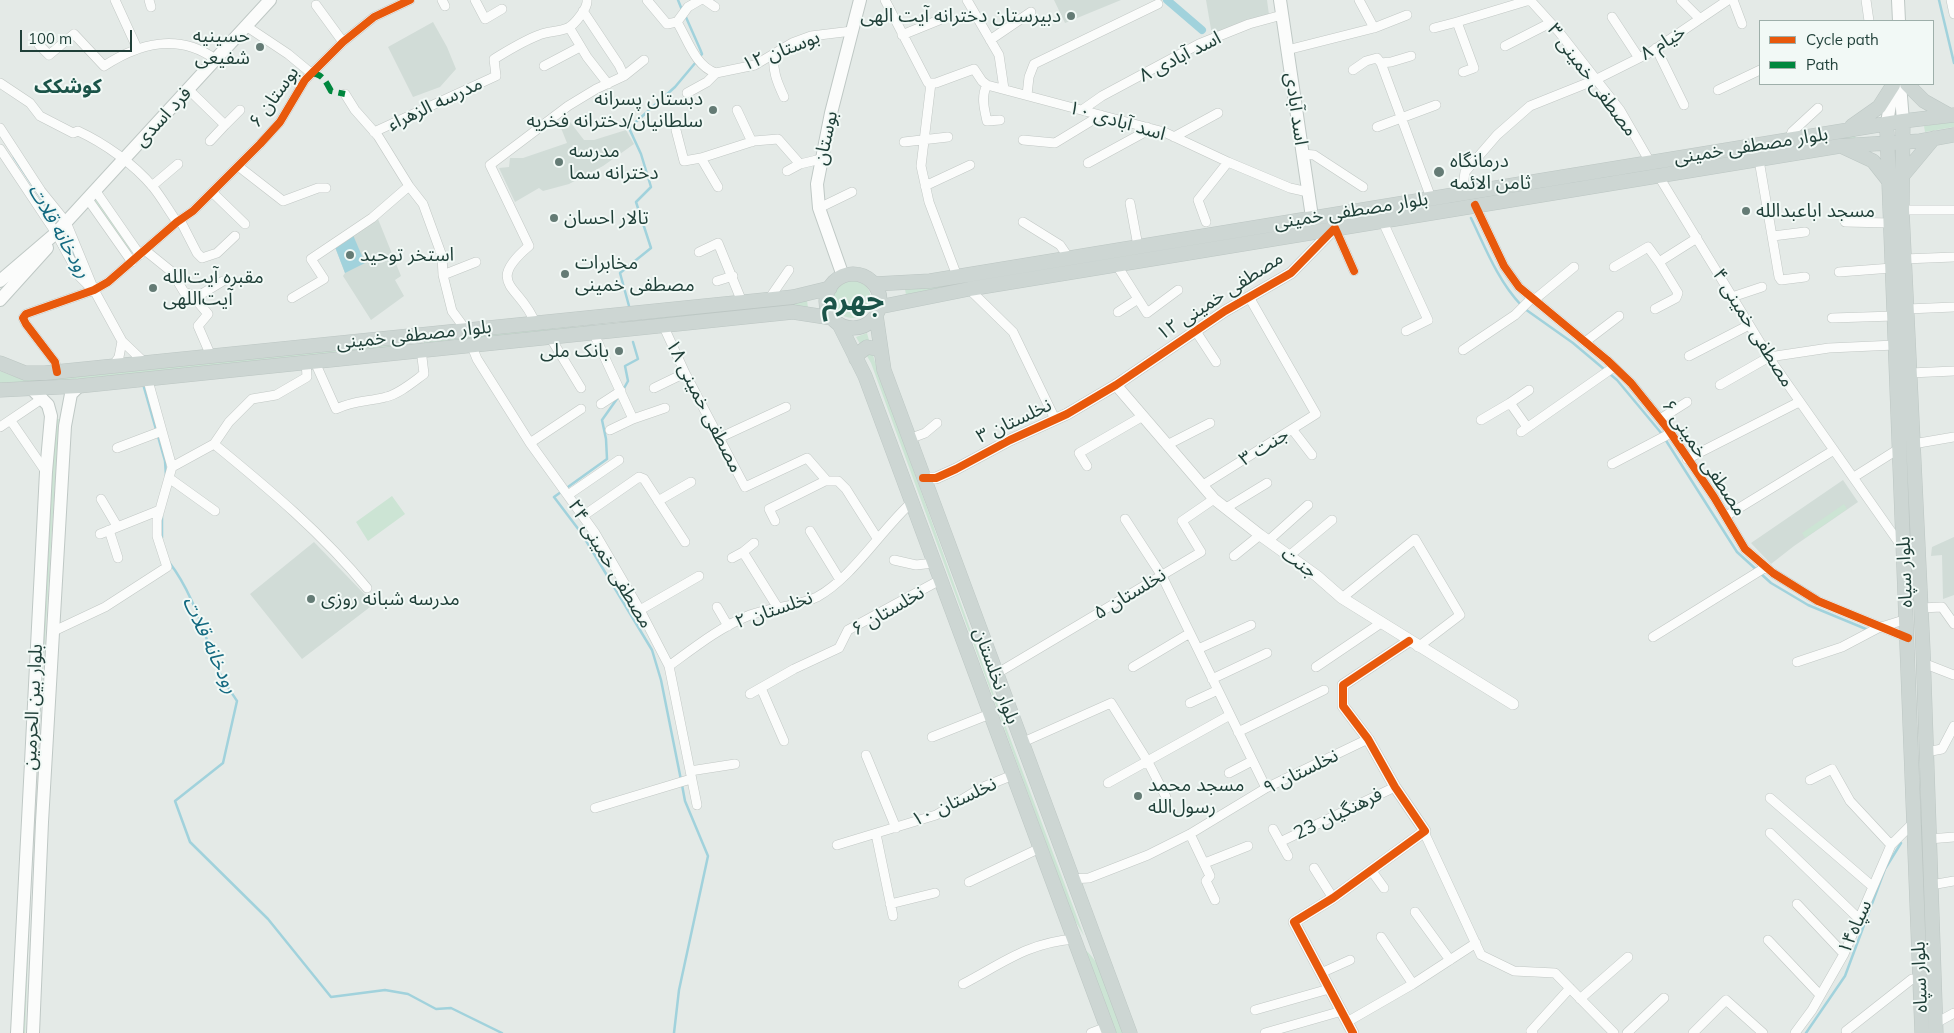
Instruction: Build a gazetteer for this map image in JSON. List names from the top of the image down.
{
  "streets": {
    "main road": [
      "اسد آبادی",
      "فرد اسدی",
      "بوستان",
      "بلوار مصطفی خمینی",
      "بلوار سپاه",
      "بلوار نخلستان",
      "بلوار بین الحرمین"
    ],
    "street": [
      "خیام ۸",
      "۱۲ بوستان",
      "اسد آبادی ۸",
      "مصطفی خمینی ۳",
      "بوستان ۶",
      "مدرسه الزهراء",
      "اسد آبادی ۱۰",
      "مصطفی خمینی ۱۲",
      "مصطفی خمینی ۴",
      "مصطفی خمینی ۱۸",
      "نخلستان ۳",
      "جنت ۳",
      "مصطفی خمینی ۶",
      "جنت",
      "مصطفی خمینی ۲۴",
      "نخلستان ۵",
      "نخلستان ۲",
      "نخلستان ۶",
      "نخلستان ۹",
      "نخلستان ۱۰",
      "فرهنگیان 23",
      "سپاه۱۴"
    ]
  },
  "crossings": [
    ["خیام ۸", "مصطفی خمینی ۳"],
    ["خیام ۸", "بلوار مصطفی خمینی"],
    ["۱۲ بوستان", "بوستان"],
    ["اسد آبادی ۸", "اسد آبادی"],
    ["اسد آبادی ۸", "اسد آبادی ۱۰"],
    ["مصطفی خمینی ۳", "بلوار مصطفی خمینی"],
    ["بوستان ۶", "بلوار مصطفی خمینی"],
    ["اسد آبادی", "اسد آبادی ۱۰"],
    ["اسد آبادی", "بلوار مصطفی خمینی"],
    ["بوستان", "بلوار مصطفی خمینی"],
    ["بوستان", "بلوار نخلستان"],
    ["بلوار مصطفی خمینی", "مصطفی خمینی ۱۲"],
    ["بلوار مصطفی خمینی", "مصطفی خمینی ۴"],
    ["بلوار مصطفی خمینی", "مصطفی خمینی ۱۸"],
    ["بلوار مصطفی خمینی", "مصطفی خمینی ۶"],
    ["بلوار مصطفی خمینی", "مصطفی خمینی ۲۴"],
    ["بلوار مصطفی خمینی", "بلوار سپاه"],
    ["بلوار مصطفی خمینی", "بلوار نخلستان"],
    ["بلوار مصطفی خمینی", "بلوار بین الحرمین"],
    ["مصطفی خمینی ۱۲", "نخلستان ۳"],
    ["مصطفی خمینی ۱۲", "جنت ۳"],
    ["مصطفی خمینی ۱۲", "جنت"],
    ["مصطفی خمینی ۴", "بلوار سپاه"],
    ["نخلستان ۳", "جنت"],
    ["نخلستان ۳", "بلوار نخلستان"],
    ["جنت ۳", "جنت"],
    ["مصطفی خمینی ۶", "بلوار سپاه"],
    ["جنت", "نخلستان ۵"],
    ["مصطفی خمینی ۲۴", "نخلستان ۲"],
    ["بلوار سپاه", "سپاه۱۴"],
    ["نخلستان ۵", "بلوار نخلستان"],
    ["نخلستان ۲", "بلوار نخلستان"],
    ["نخلستان ۶", "بلوار نخلستان"],
    ["بلوار نخلستان", "نخلستان ۹"],
    ["بلوار نخلستان", "نخلستان ۱۰"]
  ],
  "districts": ["کوشکک", "جهرم"],
  "water": ["رودخانه قلات"],
  "places": [
    "دبیرستان دخترانه آیت الهی",
    "حسینیه شفیعی",
    "دبستان پسرانه سلطانیان/دخترانه فخریه",
    "مدرسه دخترانه سما",
    "درمانگاه ثامن الائمه",
    "مسجد اباعبدالله",
    "تالار احسان",
    "استخر توحید",
    "مخابرات مصطفی خمینی",
    "مقبره آیت‌الله آیت‌اللهی",
    "بانک ملی",
    "مدرسه شبانه روزی",
    "مسجد محمد رسول‌الله"
  ],
  "legend": ["Cycle path", "Path"],
  "scale_bar": "100 m"
}
